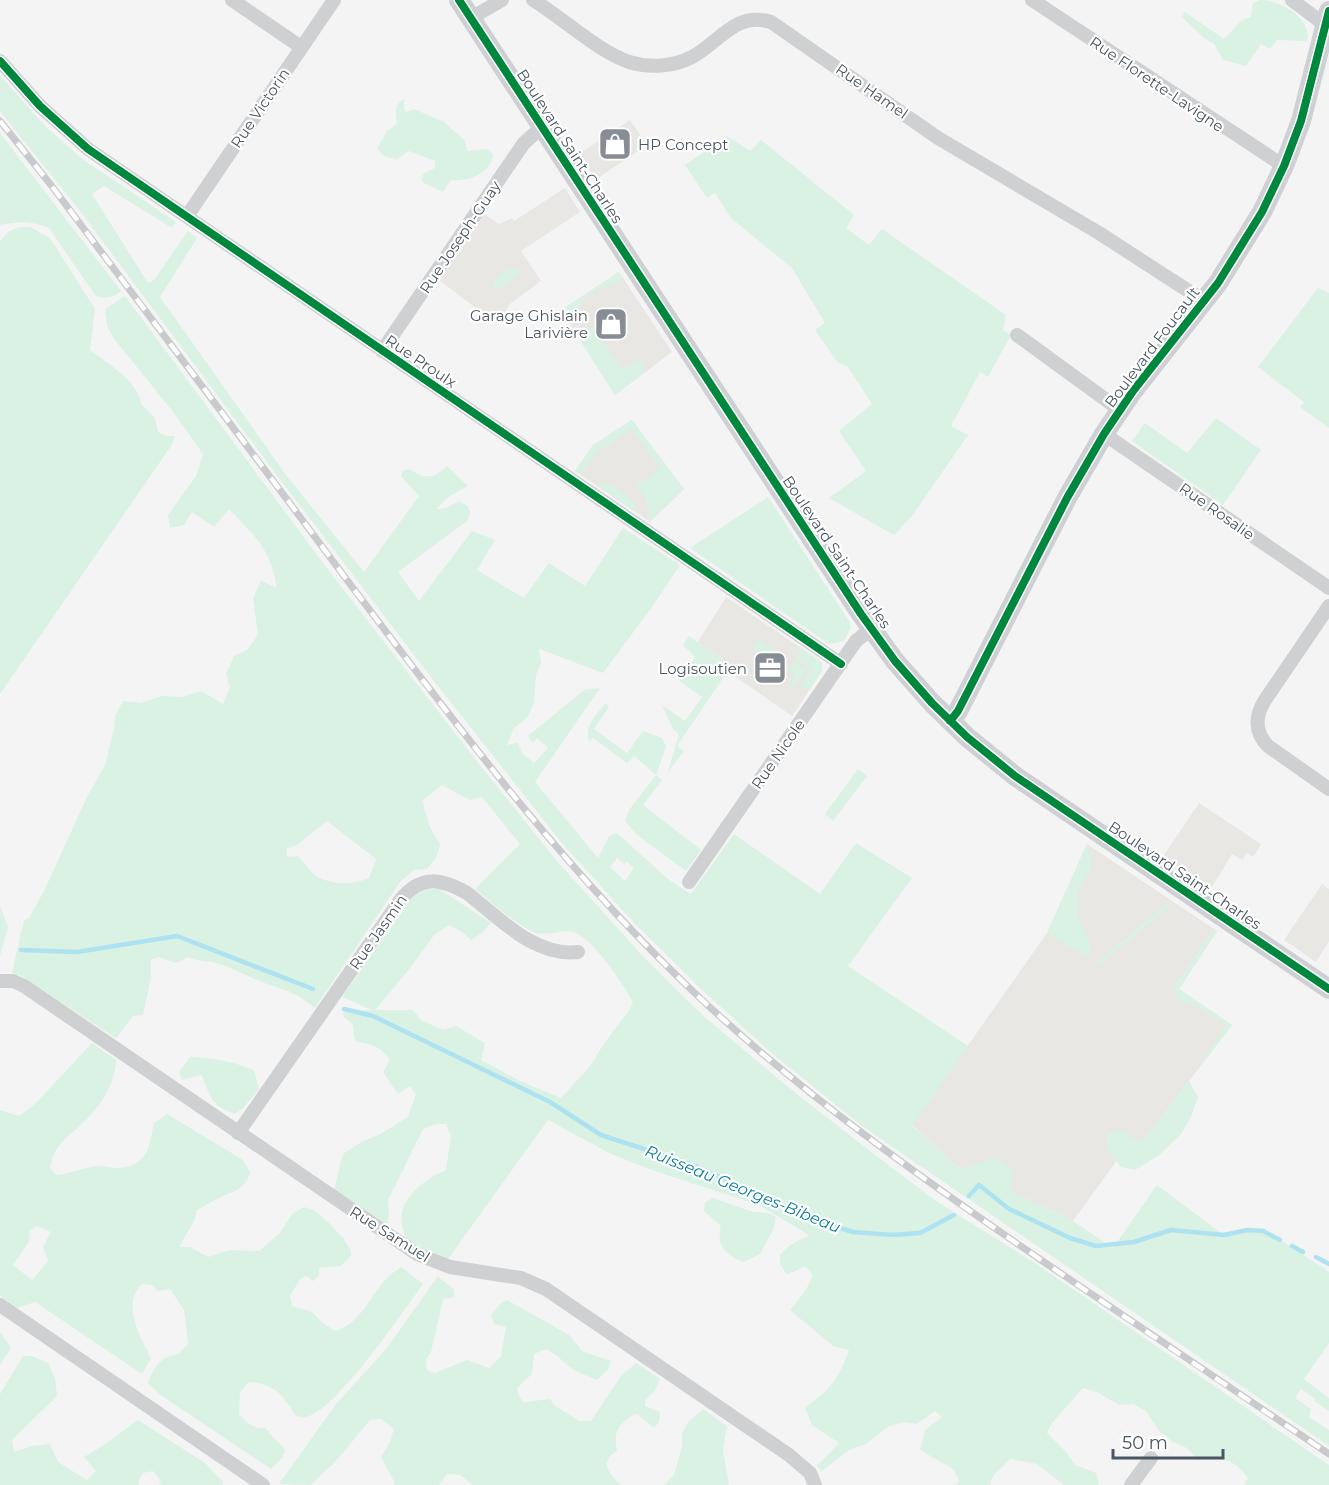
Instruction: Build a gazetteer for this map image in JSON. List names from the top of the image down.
{
  "streets": {
    "street": [
      "Rue Florette-Lavigne",
      "Rue Hamel",
      "Rue Victorin",
      "Boulevard Saint-Charles",
      "Rue Joseph-Guay",
      "Boulevard Foucault",
      "Rue Proulx",
      "Rue Rosalie",
      "Rue Nicole",
      "Rue Jasmin",
      "Rue Samuel"
    ]
  },
  "crossings": [
    ["Rue Florette-Lavigne", "Boulevard Foucault"],
    ["Rue Hamel", "Boulevard Foucault"],
    ["Rue Victorin", "Rue Proulx"],
    ["Boulevard Saint-Charles", "Rue Joseph-Guay"],
    ["Boulevard Saint-Charles", "Boulevard Foucault"],
    ["Boulevard Saint-Charles", "Rue Nicole"],
    ["Rue Joseph-Guay", "Rue Proulx"],
    ["Boulevard Foucault", "Rue Rosalie"],
    ["Rue Proulx", "Rue Nicole"],
    ["Rue Jasmin", "Rue Samuel"]
  ],
  "water": ["Ruisseau Georges-Bibeau"],
  "places": {
    "shop": ["HP Concept", "Garage Ghislain Larivière"],
    "office": ["Logisoutien"]
  },
  "scale_bar": "50 m"
}
